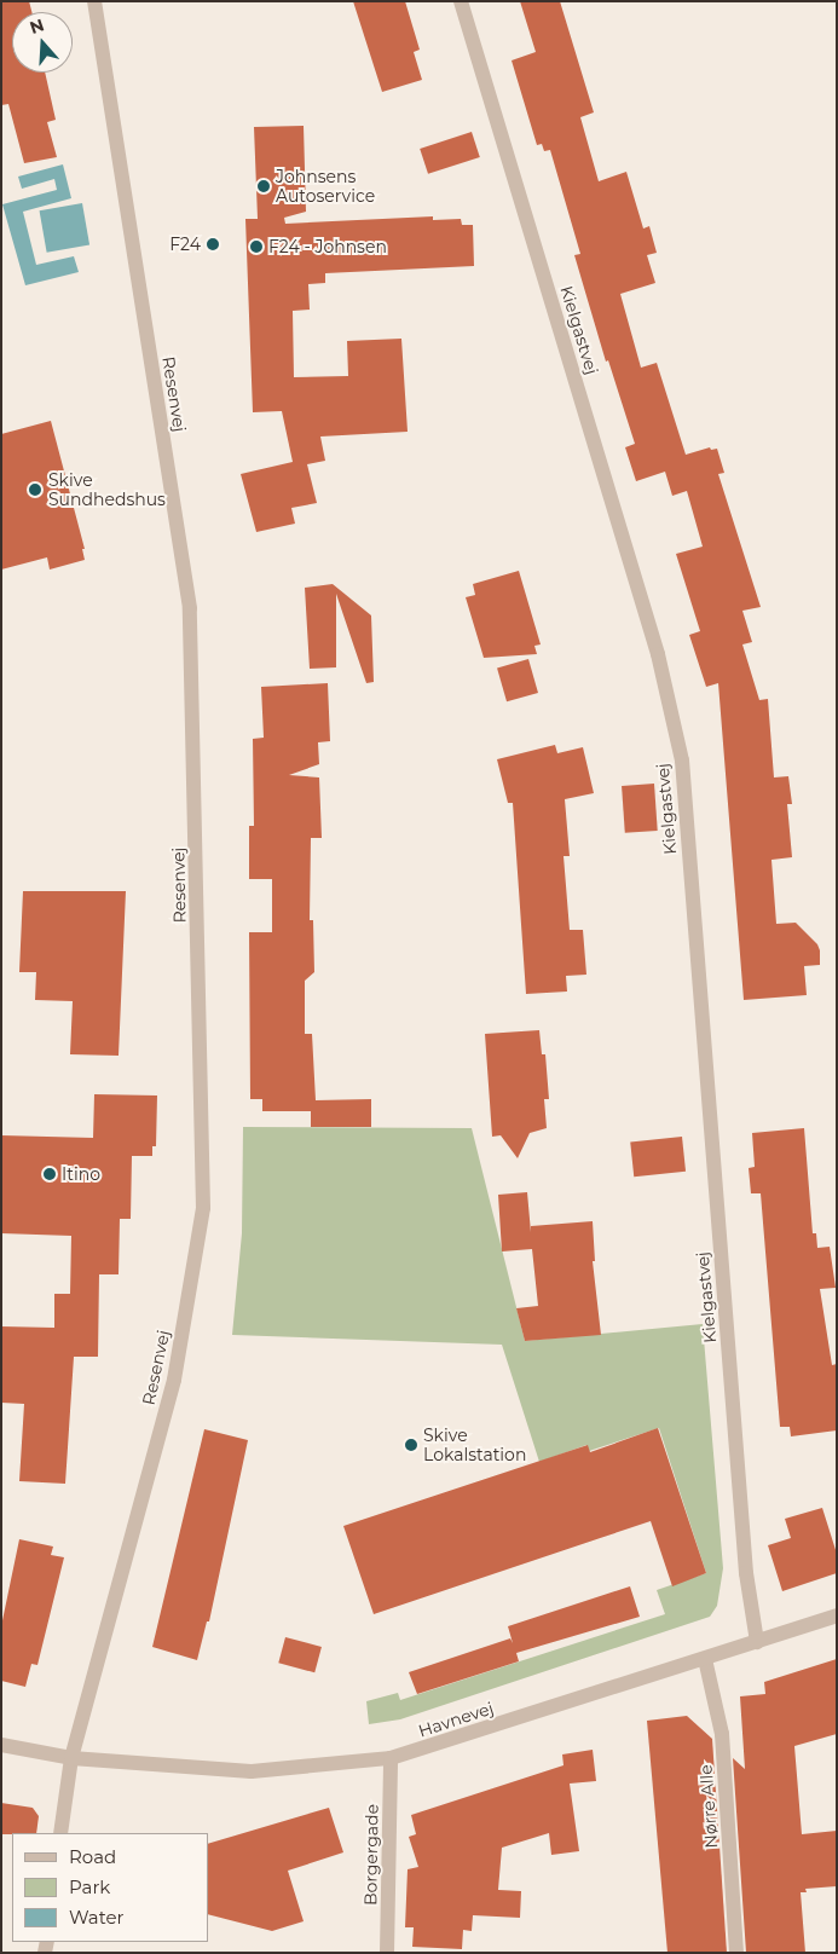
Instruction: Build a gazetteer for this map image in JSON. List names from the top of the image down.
{
  "streets": {
    "street": [
      "Kielgastvej",
      "Resenvej",
      "Havnevej",
      "Nørre Alle",
      "Borgergade"
    ]
  },
  "crossings": [
    ["Kielgastvej", "Havnevej"],
    ["Resenvej", "Havnevej"],
    ["Havnevej", "Nørre Alle"],
    ["Havnevej", "Borgergade"]
  ],
  "places": [
    "Johnsens Autoservice",
    "F24",
    "F24 - Johnsen",
    "Skive Sundhedshus",
    "Itino",
    "Skive Lokalstation"
  ],
  "legend": ["Road", "Park", "Water"],
  "north": "top"
}
